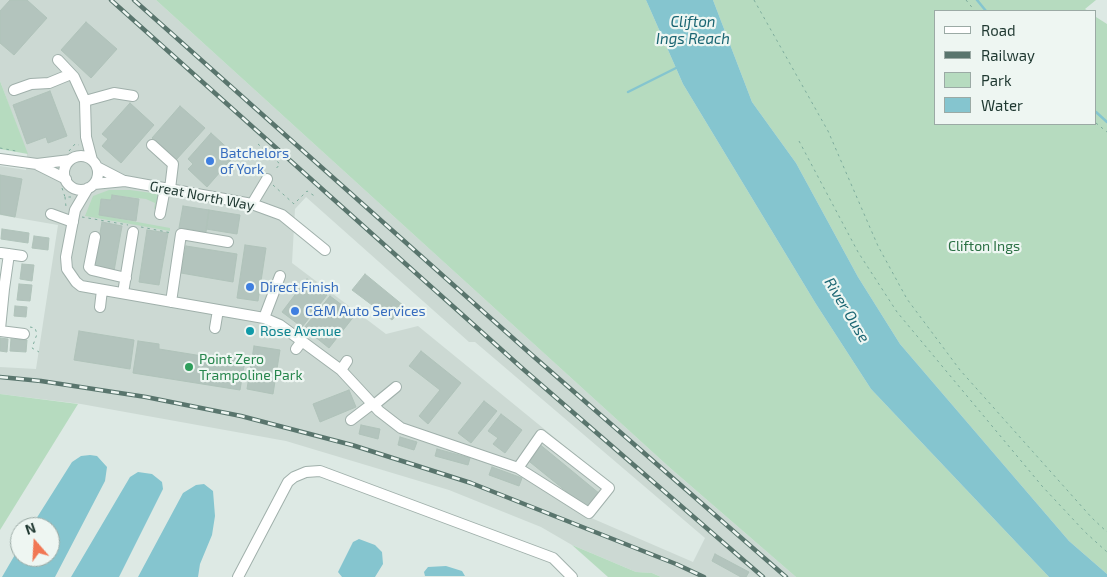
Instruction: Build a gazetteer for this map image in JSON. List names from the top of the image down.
{
  "streets": {
    "street": ["Great North Way"]
  },
  "water": ["Clifton Ings Reach", "River Ouse"],
  "parks": ["Clifton Ings"],
  "places": [
    "Batchelors of York",
    "Direct Finish",
    "C&M Auto Services",
    "Rose Avenue",
    "Point Zero Trampoline Park"
  ],
  "legend": [
    "Road",
    "Railway",
    "Park",
    "Water"
  ],
  "north": "top"
}
